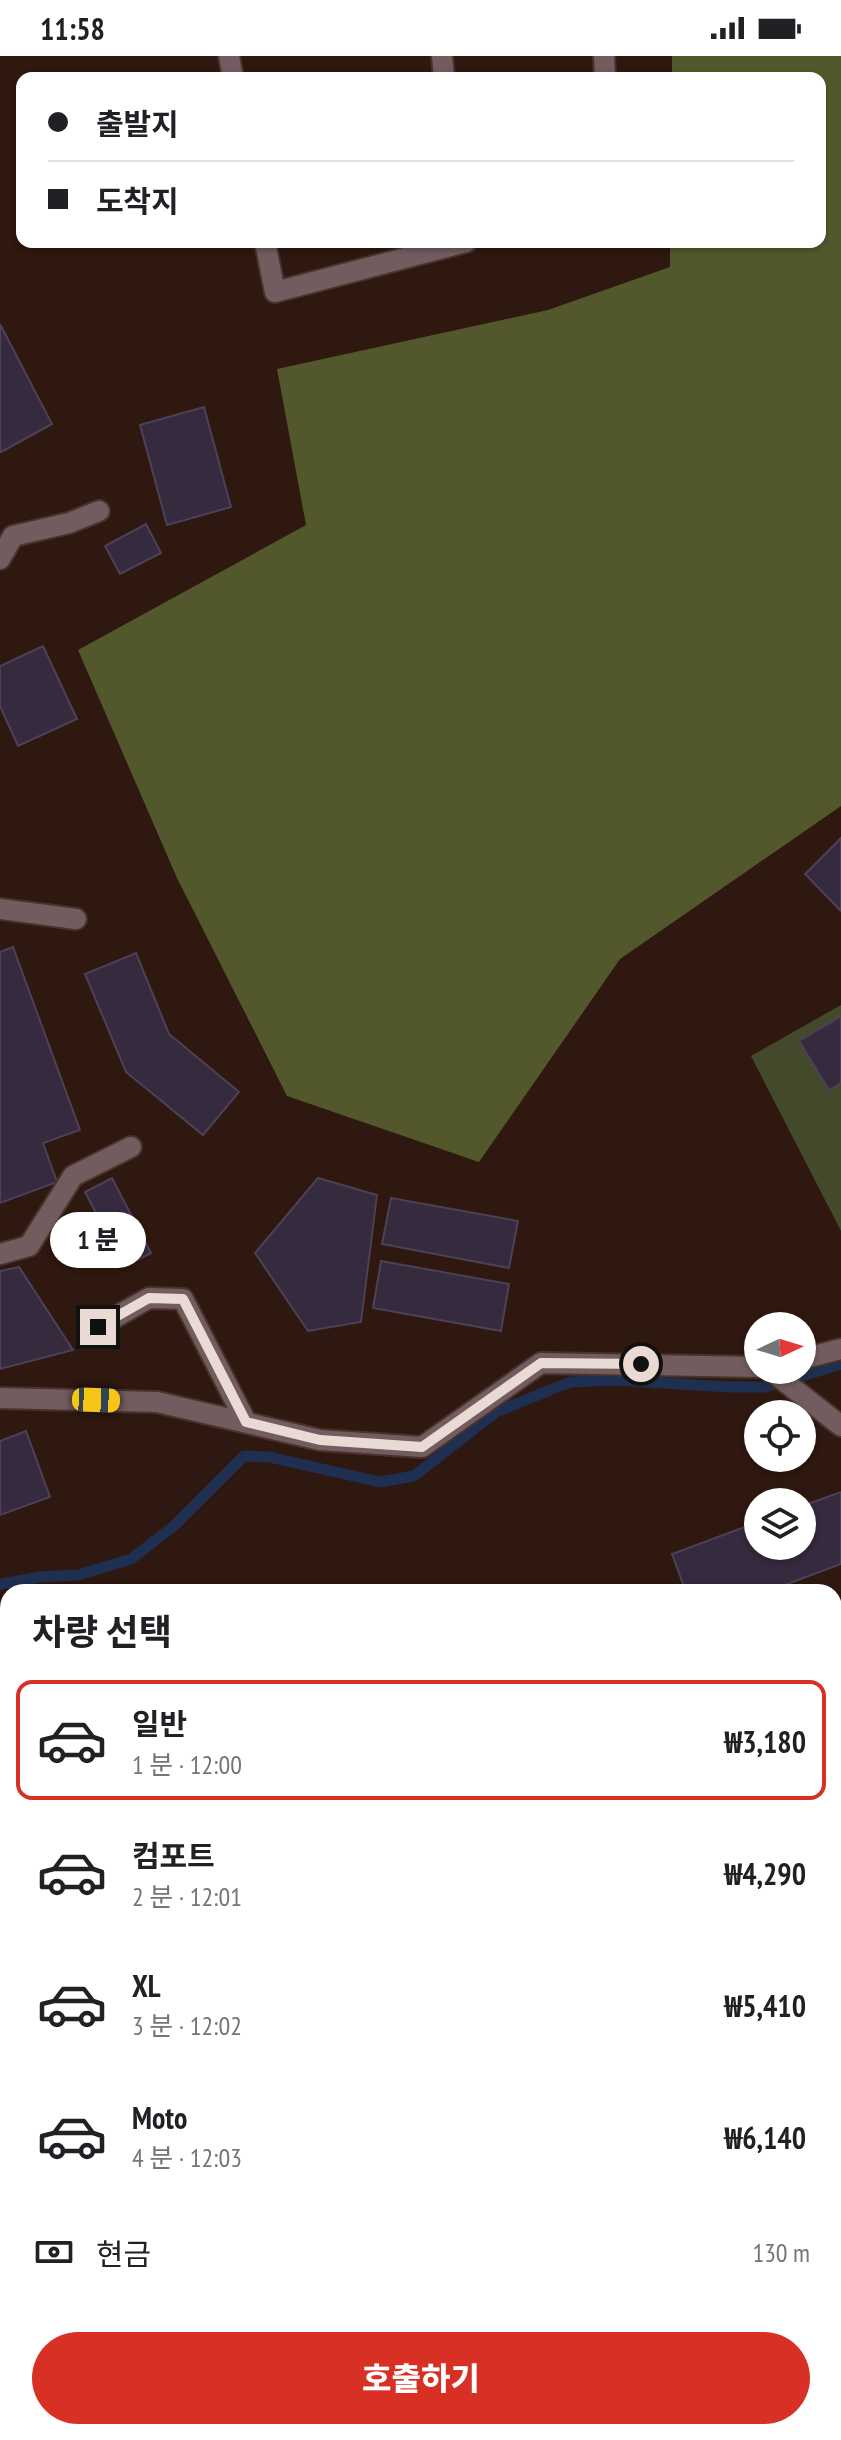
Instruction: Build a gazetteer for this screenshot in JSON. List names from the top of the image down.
{
  "north": "right",
  "page": {
    "status": "11:58",
    "banner": ["출발지", "도착지"],
    "bubble": "1 분",
    "heading": "차량 선택",
    "list": [
      {
        "name": "일반",
        "note": "1 분 · 12:00",
        "value": "₩3,180"
      },
      {
        "name": "컴포트",
        "note": "2 분 · 12:01",
        "value": "₩4,290"
      },
      {
        "name": "XL",
        "note": "3 분 · 12:02",
        "value": "₩5,410"
      },
      {
        "name": "Moto",
        "note": "4 분 · 12:03",
        "value": "₩6,140"
      }
    ],
    "pay": ["현금", "130 m"],
    "buttons": "호출하기"
  }
}
